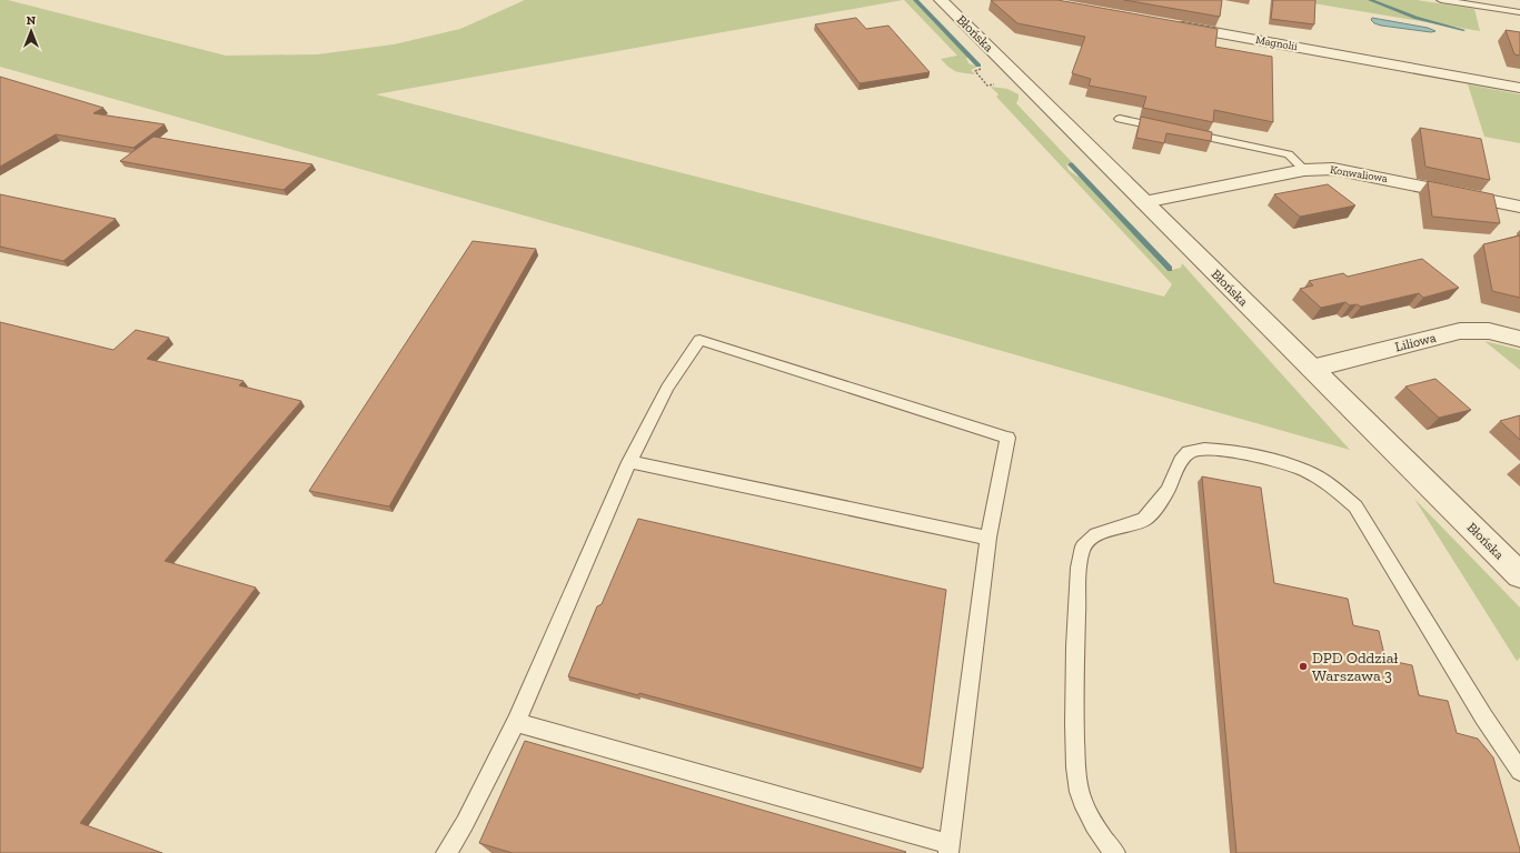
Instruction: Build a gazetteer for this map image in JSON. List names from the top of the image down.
{
  "streets": {
    "street": [
      "Błońska",
      "Magnolii",
      "Konwaliowa",
      "Liliowa"
    ]
  },
  "crossings": [
    ["Błońska", "Konwaliowa"],
    ["Błońska", "Liliowa"]
  ],
  "places": ["DPD Oddział Warszawa 3"],
  "north": "top"
}
